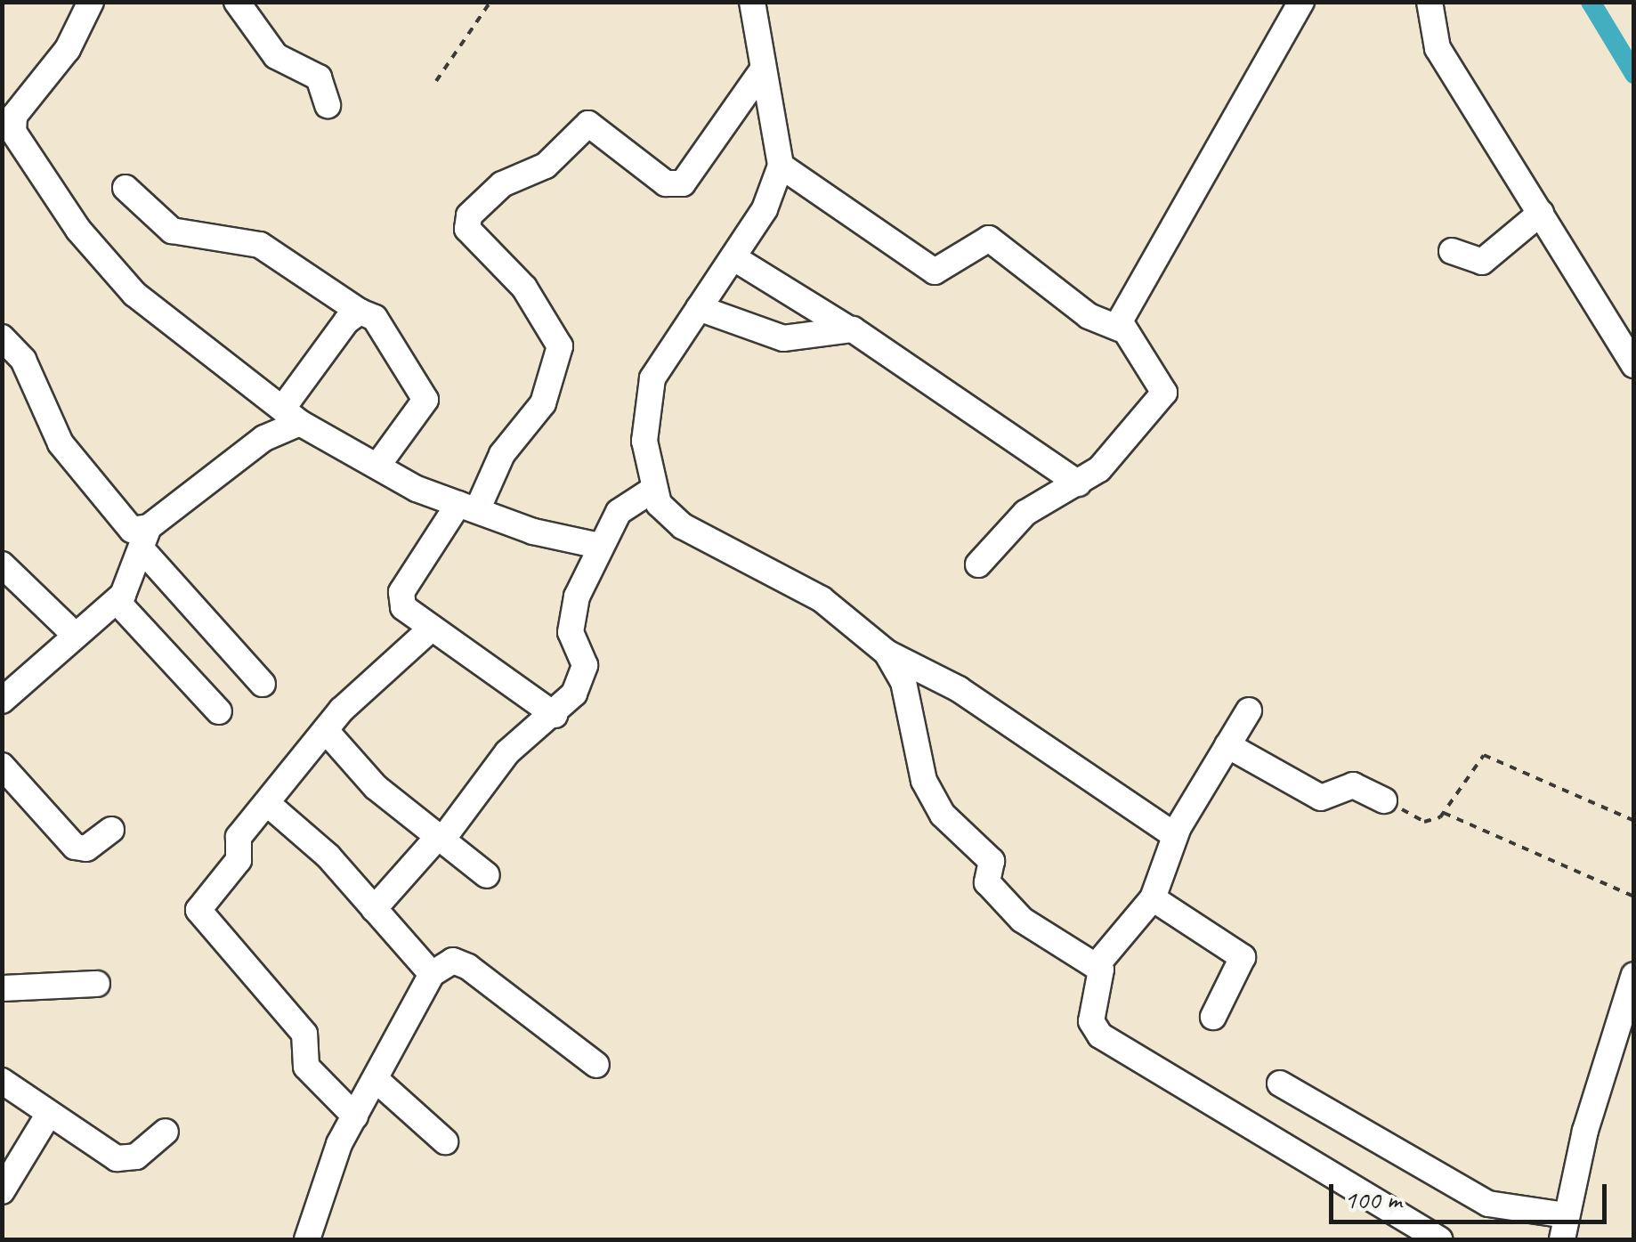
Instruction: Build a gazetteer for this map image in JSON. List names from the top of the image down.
{
  "scale_bar": "100 m"
}
